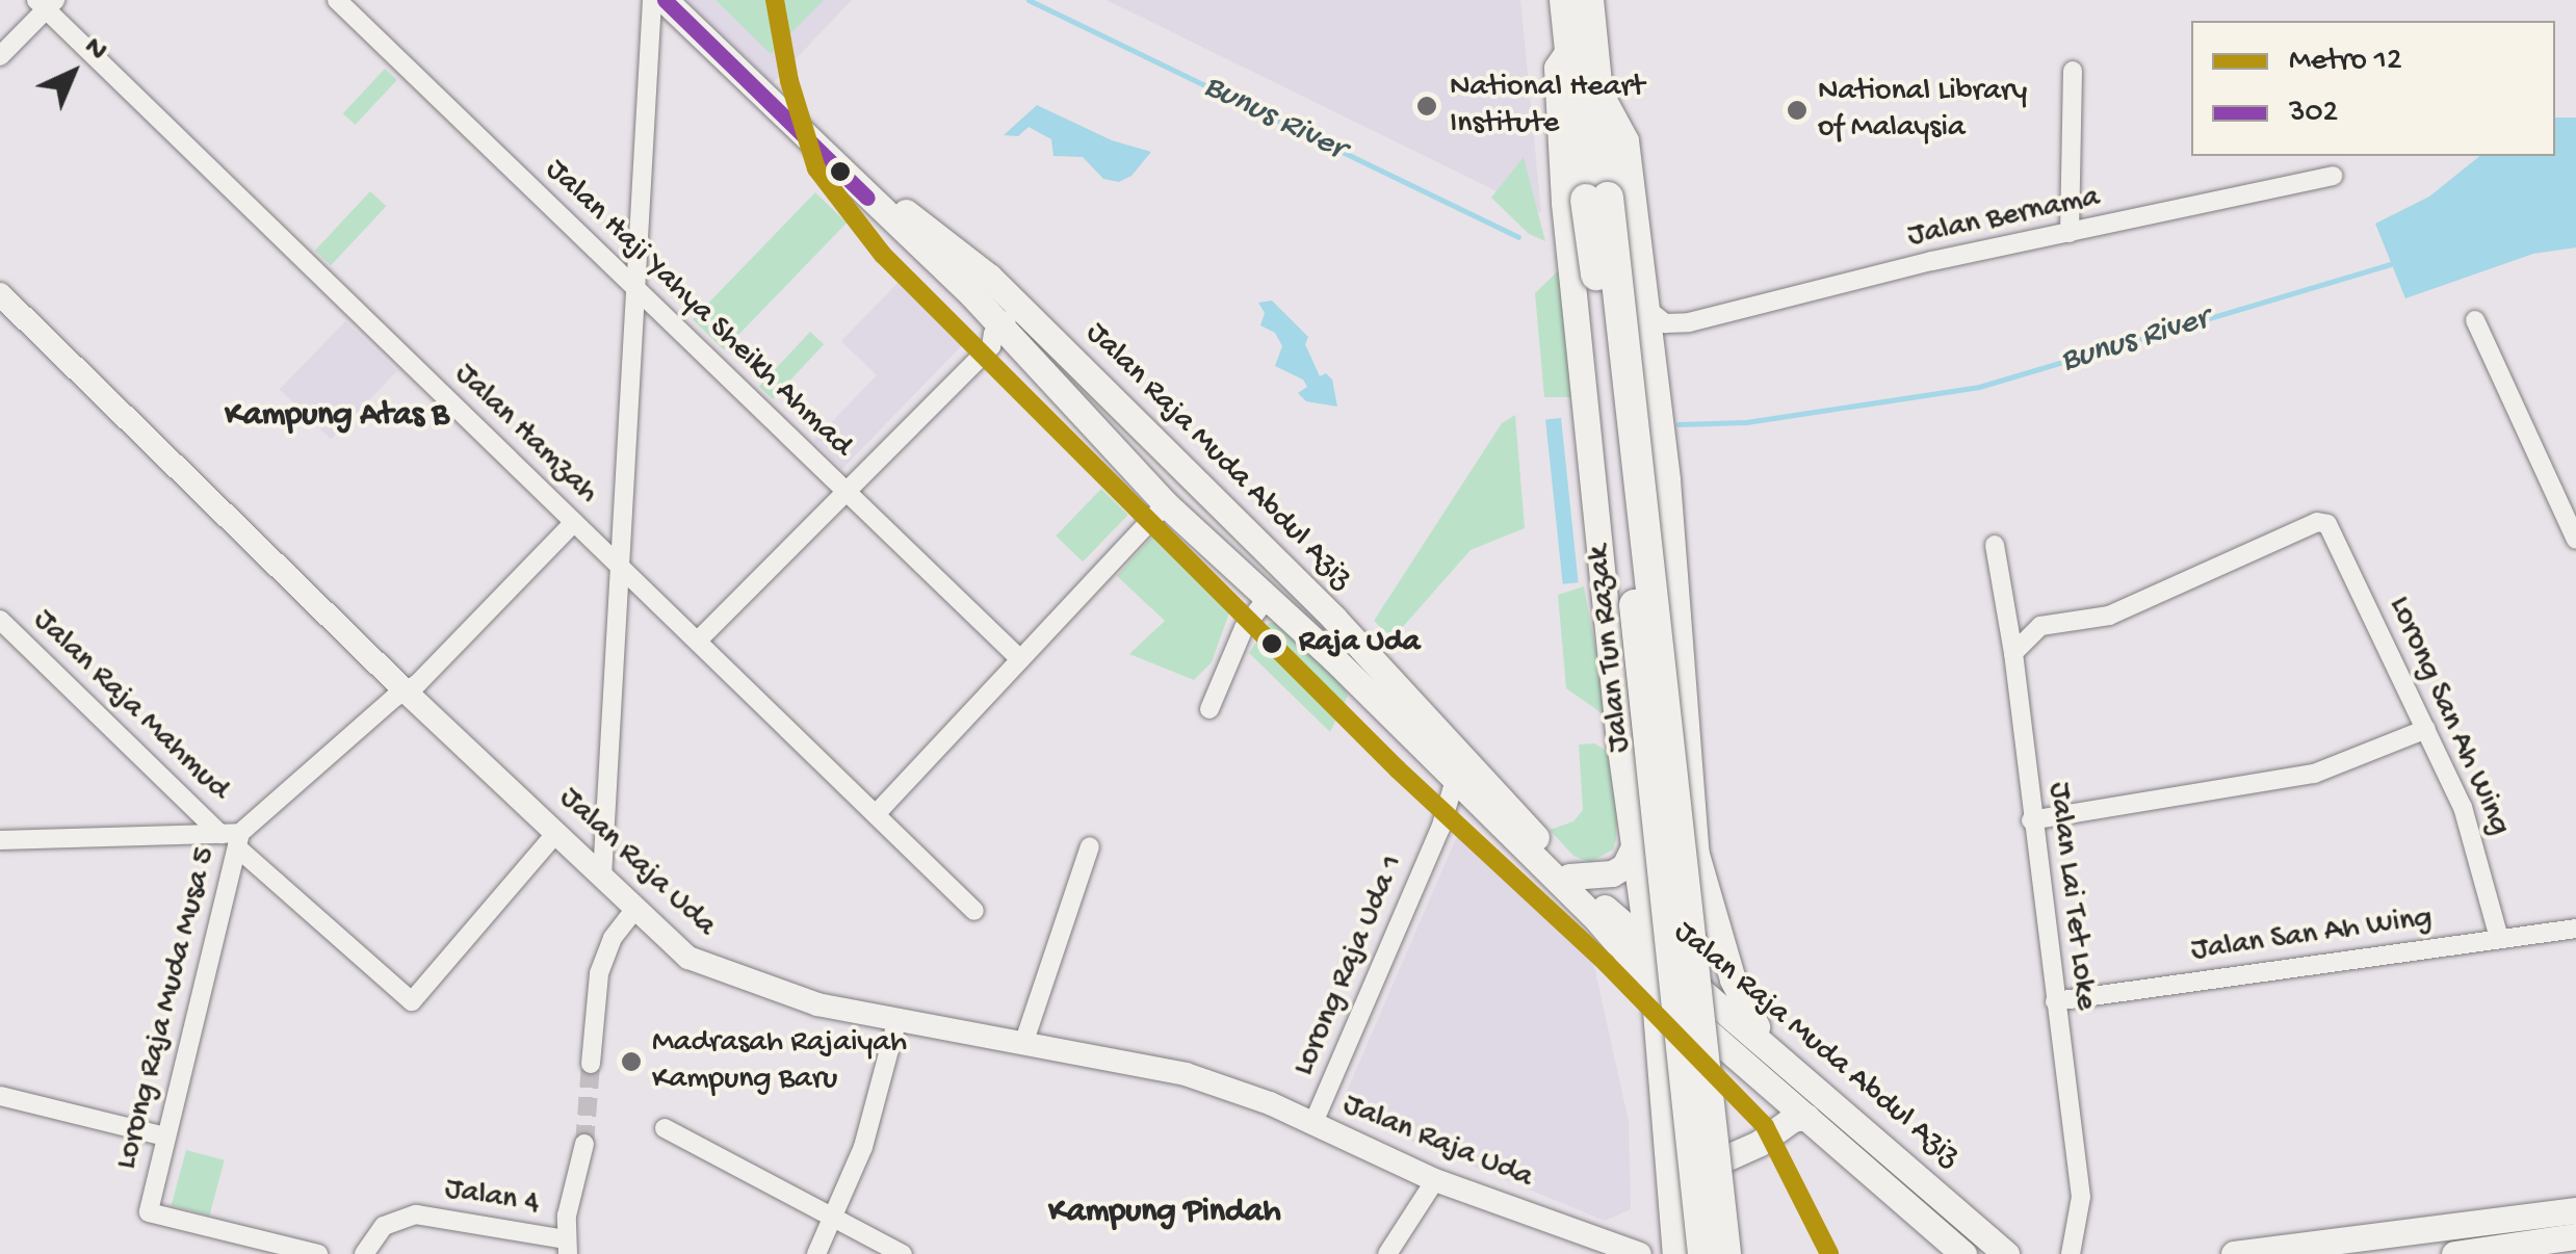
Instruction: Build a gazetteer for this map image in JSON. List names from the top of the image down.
{
  "streets": {
    "main road": ["Jalan Raja Muda Abdul Aziz", "Jalan Tun Razak"],
    "street": [
      "Jalan Bernama",
      "Jalan Haji Yahya Sheikh Ahmad",
      "Jalan Hamzah",
      "Jalan Raja Mahmud",
      "Lorong San Ah Wing",
      "Jalan Raja Uda",
      "Jalan Lai Tet Loke",
      "Jalan San Ah Wing",
      "Lorong Raja Uda 1",
      "Lorong Raja Muda Musa 5",
      "Jalan 4"
    ]
  },
  "crossings": [
    ["Jalan Bernama", "Jalan Tun Razak"],
    ["Jalan Raja Muda Abdul Aziz", "Jalan Tun Razak"],
    ["Jalan Raja Muda Abdul Aziz", "Lorong Raja Uda 1"],
    ["Jalan Raja Mahmud", "Jalan Raja Uda"],
    ["Jalan Raja Mahmud", "Lorong Raja Muda Musa 5"],
    ["Lorong San Ah Wing", "Jalan Lai Tet Loke"],
    ["Lorong San Ah Wing", "Jalan San Ah Wing"],
    ["Jalan Raja Uda", "Lorong Raja Uda 1"],
    ["Jalan Lai Tet Loke", "Jalan San Ah Wing"]
  ],
  "districts": ["Kampung Atas B", "Kampung Pindah"],
  "water": ["Bunus River"],
  "places": [
    "National Heart Institute",
    "National Library of Malaysia",
    "Raja Uda",
    "Madrasah Rajaiyah Kampung Baru"
  ],
  "lines": ["metro line 12", "transit line 302"],
  "legend": ["Metro 12", "302"],
  "north": "top right"
}
